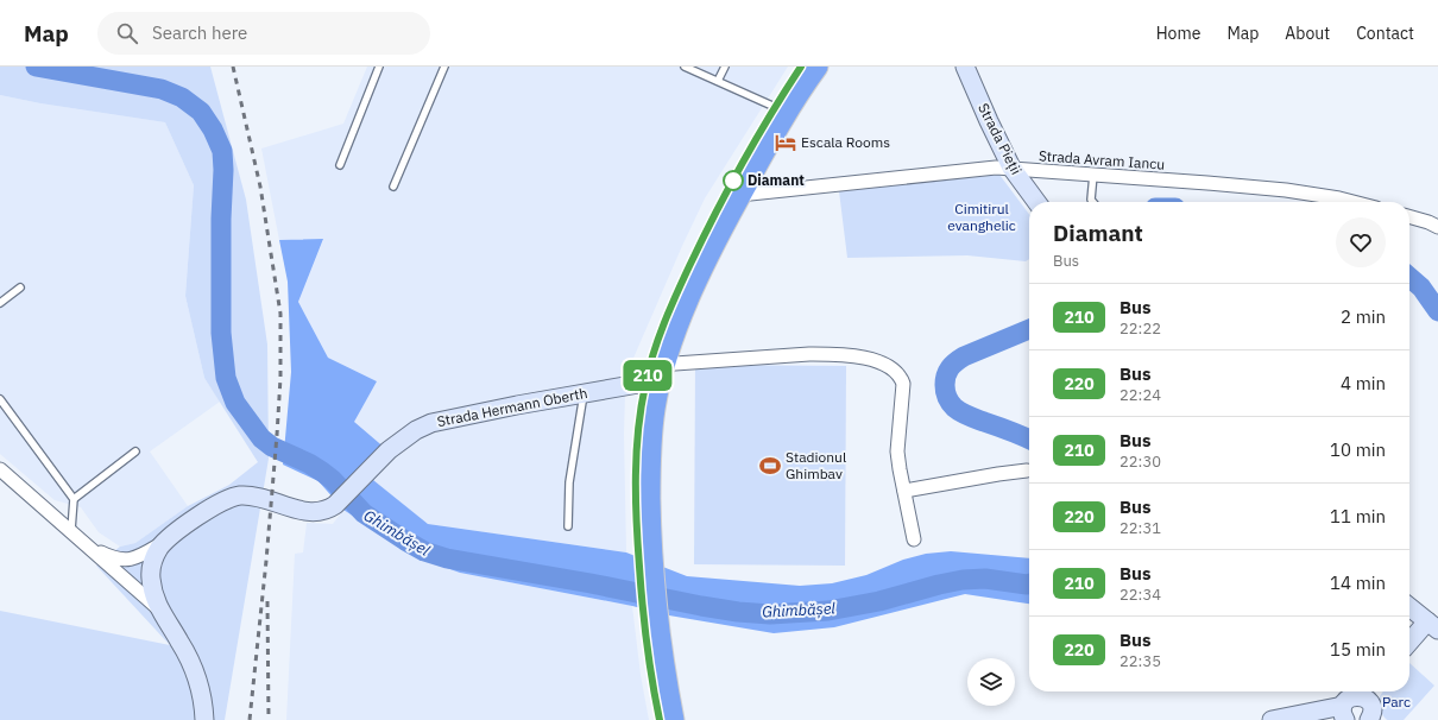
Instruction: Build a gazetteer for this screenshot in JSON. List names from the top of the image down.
{
  "streets": {
    "main road": ["Strada Pieții", "Strada Hermann Oberth"],
    "street": ["Strada Avram Iancu"]
  },
  "crossings": [
    ["Strada Pieții", "Strada Avram Iancu"]
  ],
  "water": ["Ghimbășel"],
  "parks": ["Cimitirul evanghelic", "Parc"],
  "places": {
    "hotel": ["Escala Rooms"],
    "other": ["Diamant"],
    "sports": ["Stadionul Ghimbav"]
  },
  "lines": ["bus line 210"],
  "page": {
    "header": "Map",
    "search": "Search here",
    "nav": [
      "Home",
      "Map",
      "About",
      "Contact"
    ],
    "on_map": "210",
    "heading": ["Diamant", "Bus"],
    "list": [
      {
        "mark": "210",
        "name": "Bus",
        "note": "22:22",
        "value": "2 min"
      },
      {
        "mark": "220",
        "name": "Bus",
        "note": "22:24",
        "value": "4 min"
      },
      {
        "mark": "210",
        "name": "Bus",
        "note": "22:30",
        "value": "10 min"
      },
      {
        "mark": "220",
        "name": "Bus",
        "note": "22:31",
        "value": "11 min"
      },
      {
        "mark": "210",
        "name": "Bus",
        "note": "22:34",
        "value": "14 min"
      },
      {
        "mark": "220",
        "name": "Bus",
        "note": "22:35",
        "value": "15 min"
      }
    ]
  }
}
